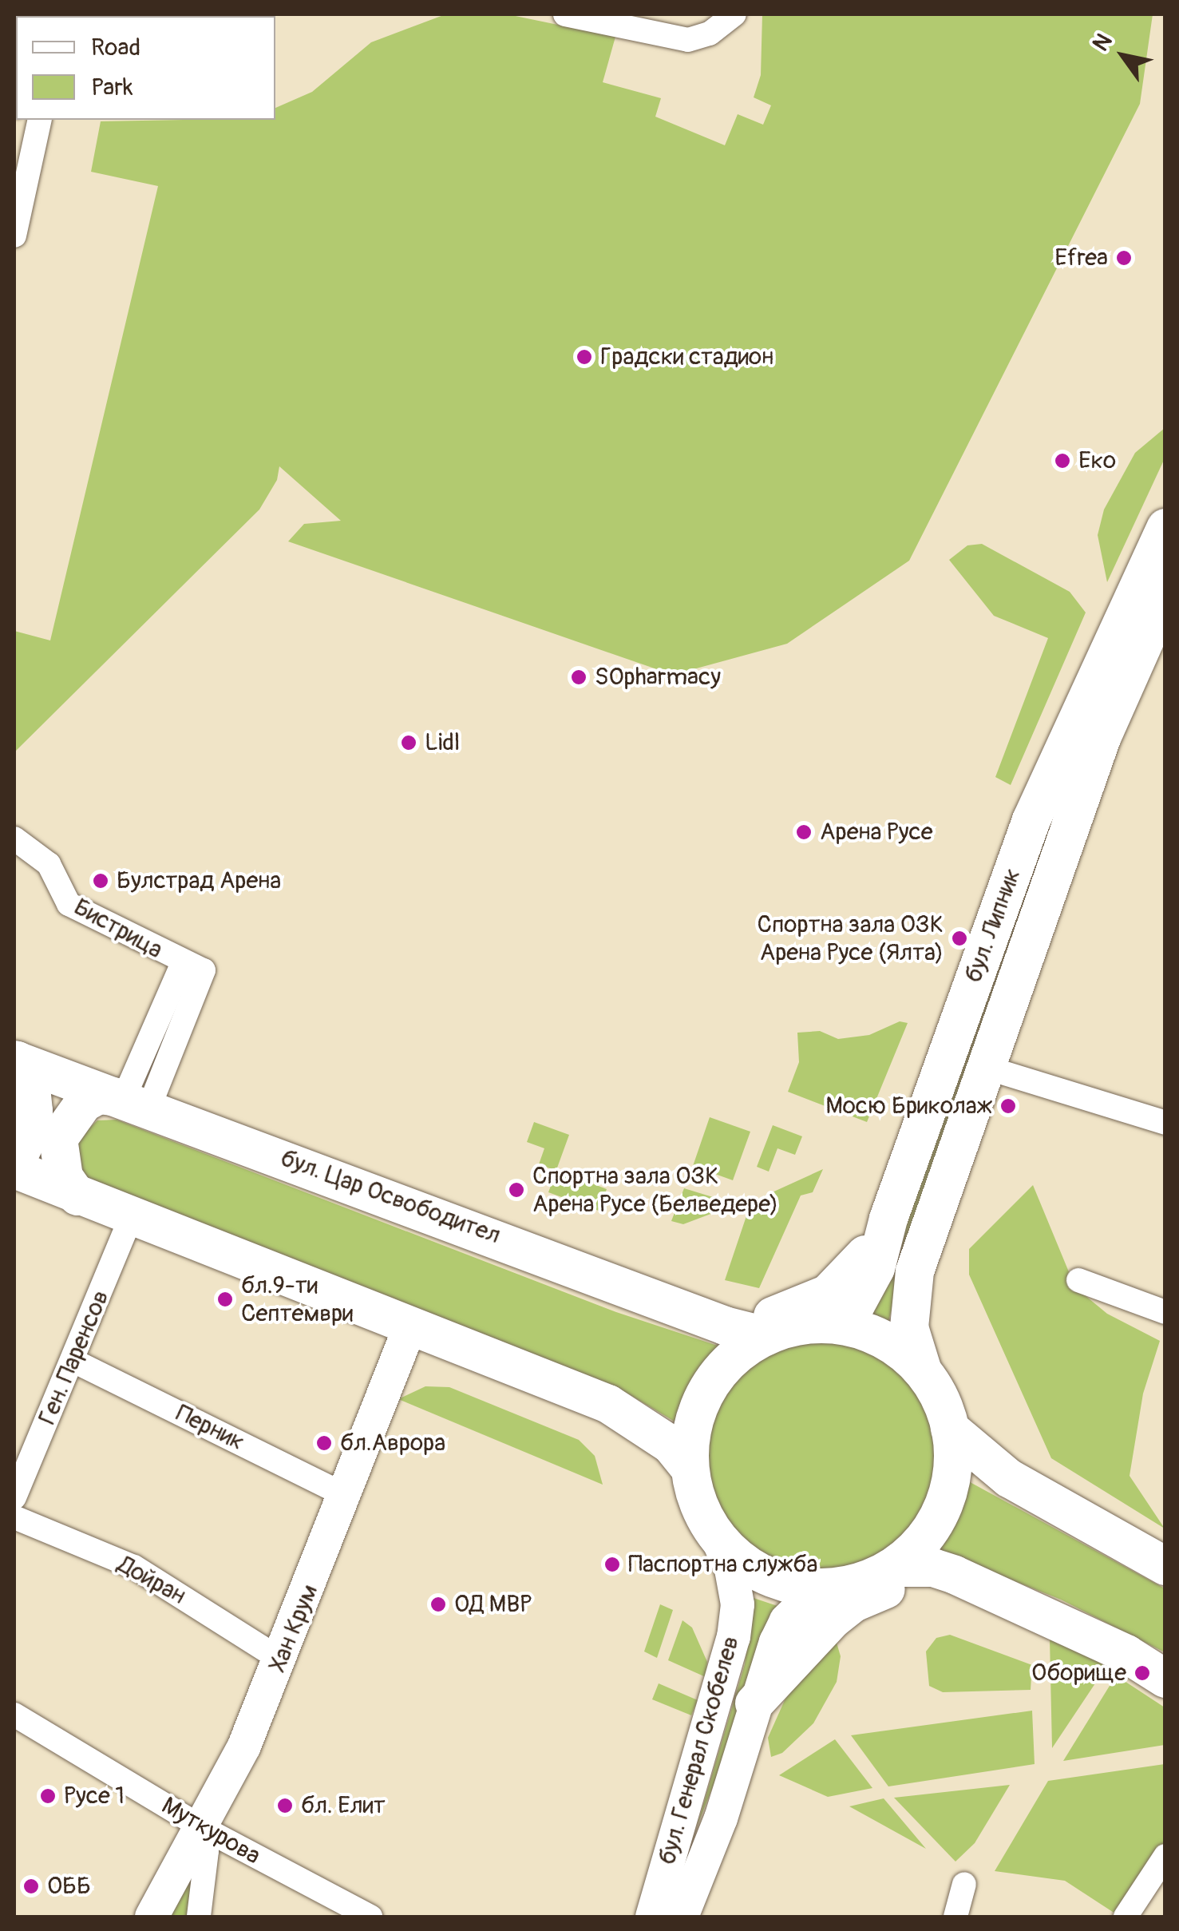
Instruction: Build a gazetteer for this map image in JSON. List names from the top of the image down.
{
  "streets": {
    "main road": [
      "бул. Липник",
      "бул. Цар Освободител",
      "Хан Крум",
      "бул. Генерал Скобелев"
    ],
    "street": [
      "Бистрица",
      "Ген. Паренсов",
      "Перник",
      "Дойран",
      "Муткурова"
    ]
  },
  "crossings": [
    ["бул. Липник", "бул. Цар Освободител"],
    ["бул. Липник", "бул. Генерал Скобелев"],
    ["Бистрица", "бул. Цар Освободител"],
    ["бул. Цар Освободител", "бул. Генерал Скобелев"],
    ["Ген. Паренсов", "Перник"],
    ["Перник", "Хан Крум"],
    ["Дойран", "Хан Крум"],
    ["Хан Крум", "Муткурова"]
  ],
  "places": [
    "Efrea",
    "Градски стадион",
    "Еко",
    "SOpharmacy",
    "Lidl",
    "Арена Русе",
    "Булстрад Арена",
    "Спортна зала ОЗК Арена Русе (Ялта)",
    "Мосю Бриколаж",
    "Спортна зала ОЗК Арена Русе (Белведере)",
    "бл.9-ти Септември",
    "бл.Аврора",
    "Паспортна служба",
    "ОД МВР",
    "Оборище",
    "Русе 1",
    "бл. Елит",
    "ОББ"
  ],
  "legend": ["Road", "Park"],
  "north": "top left"
}
